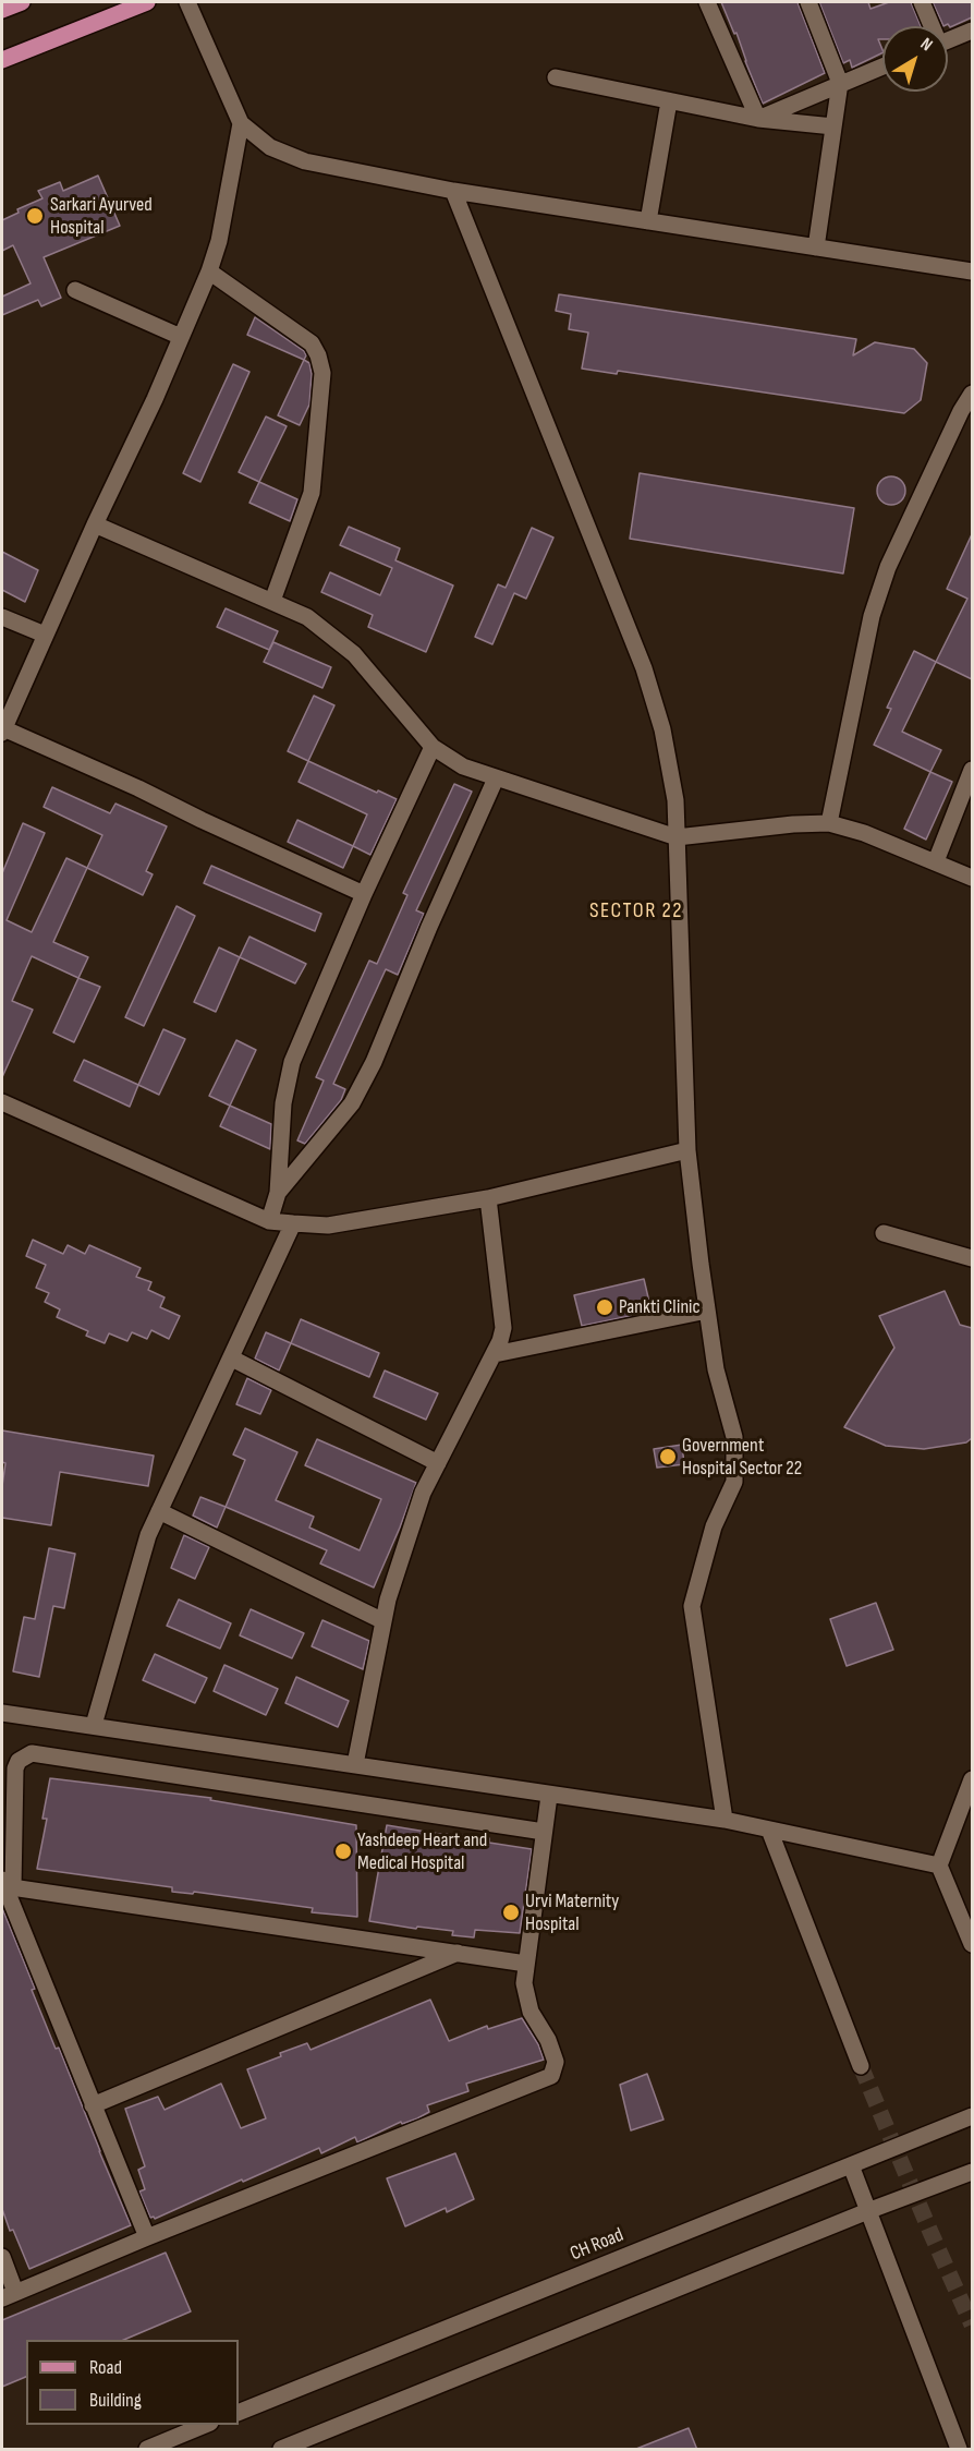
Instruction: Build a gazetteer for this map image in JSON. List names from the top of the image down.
{
  "streets": {
    "street": ["CH Road"]
  },
  "districts": ["SECTOR 22"],
  "places": [
    "Sarkari Ayurved Hospital",
    "Pankti Clinic",
    "Government Hospital Sector 22",
    "Yashdeep Heart and Medical Hospital",
    "Urvi Maternity Hospital"
  ],
  "legend": ["Road", "Building"],
  "north": "top right"
}
